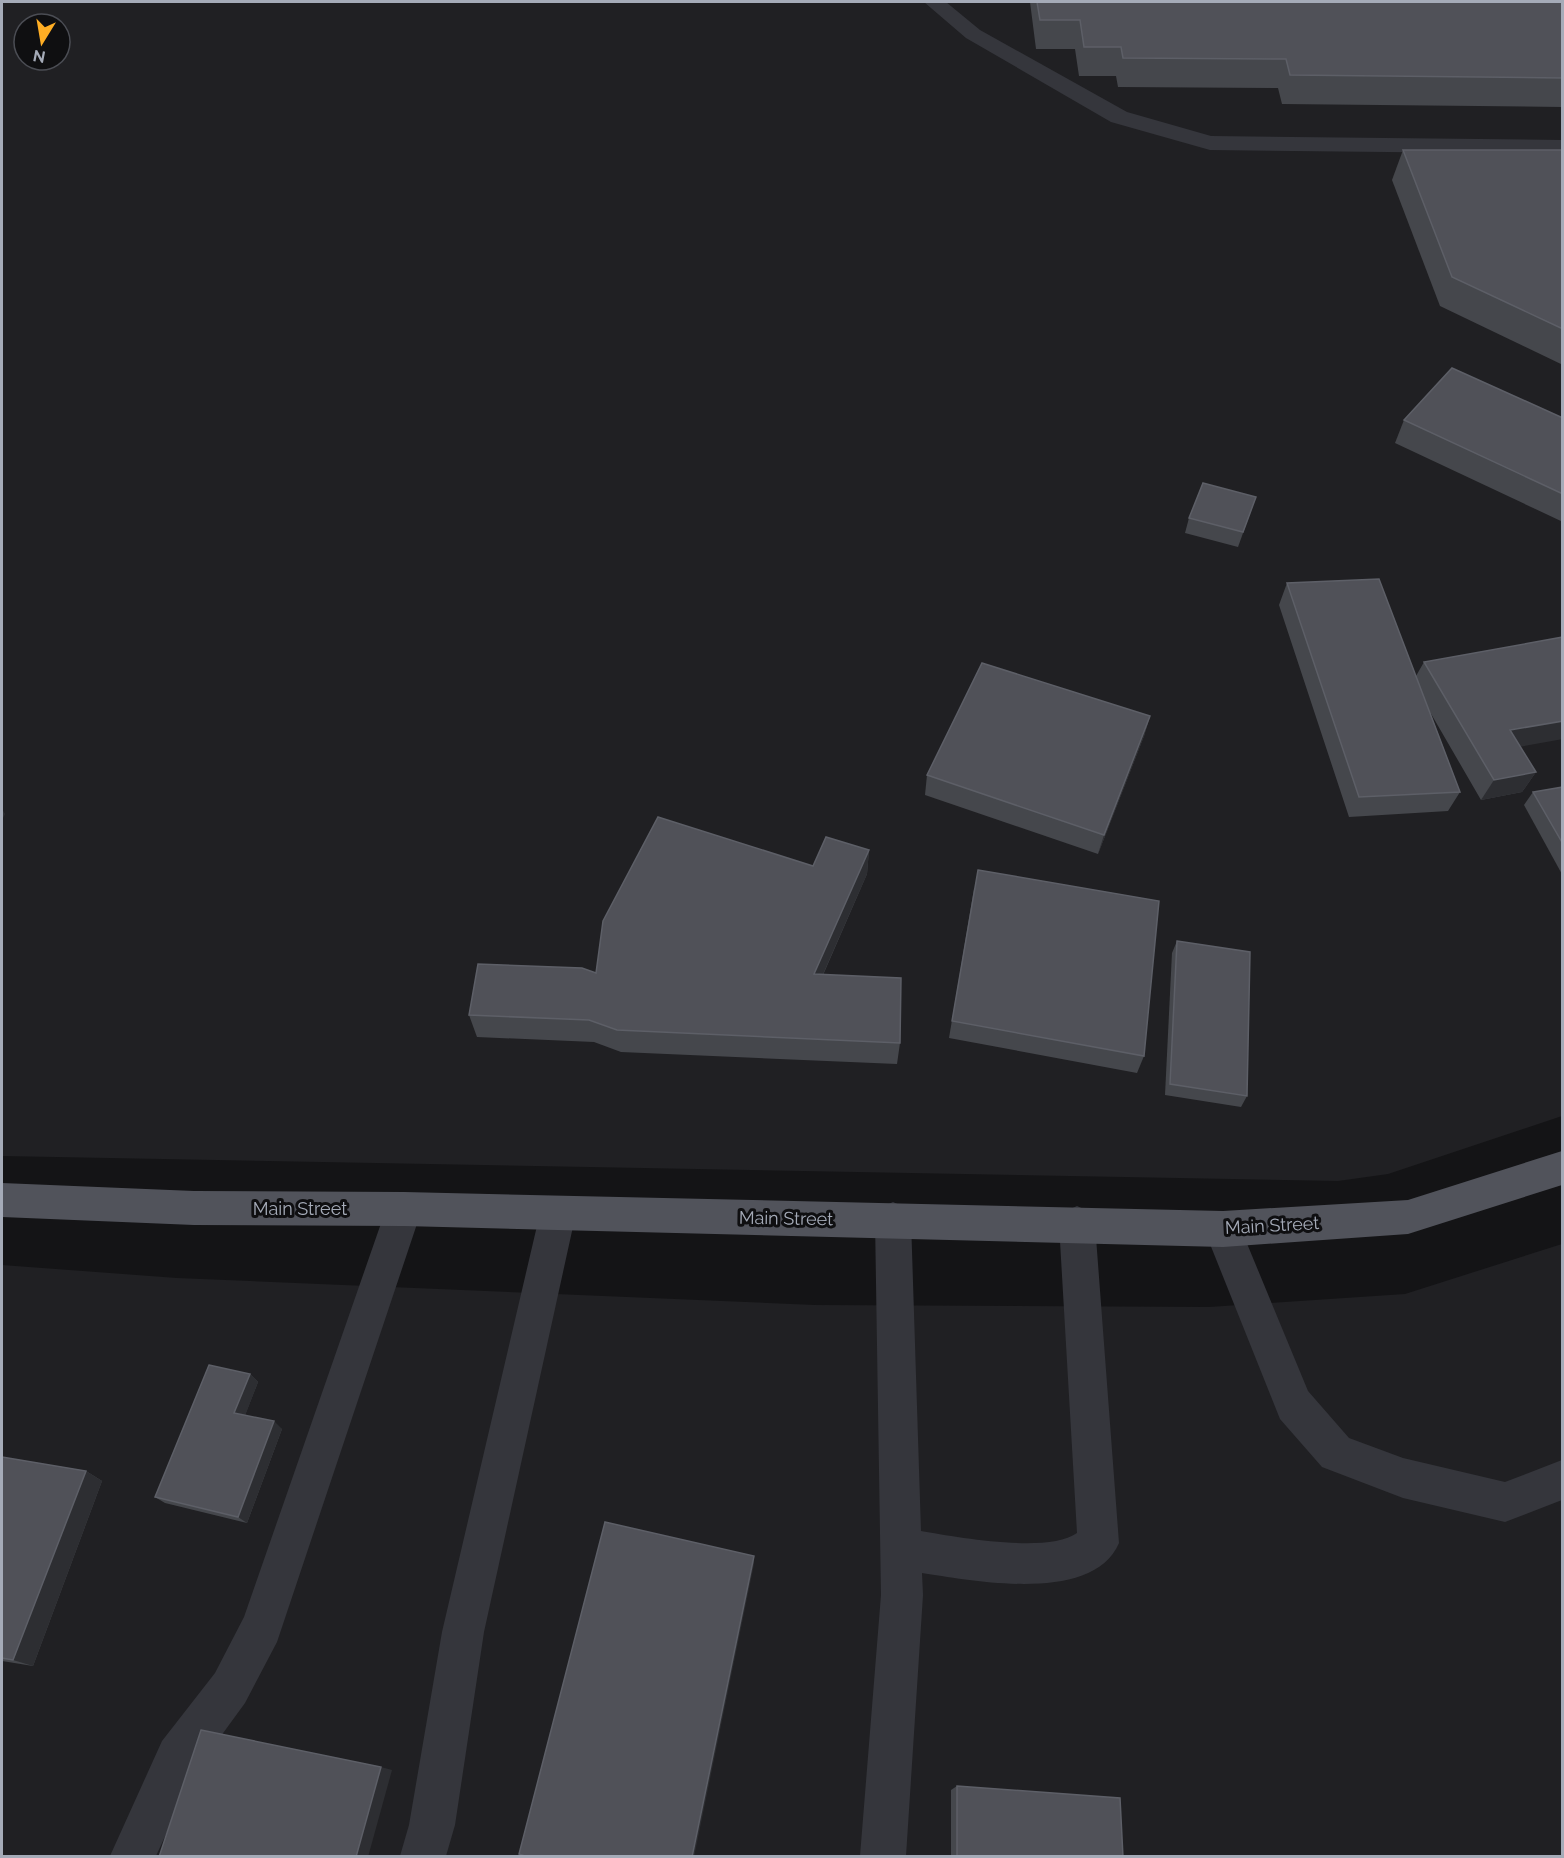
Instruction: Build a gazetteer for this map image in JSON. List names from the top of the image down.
{
  "streets": {
    "main road": ["Main Street"]
  },
  "north": "bottom"
}
